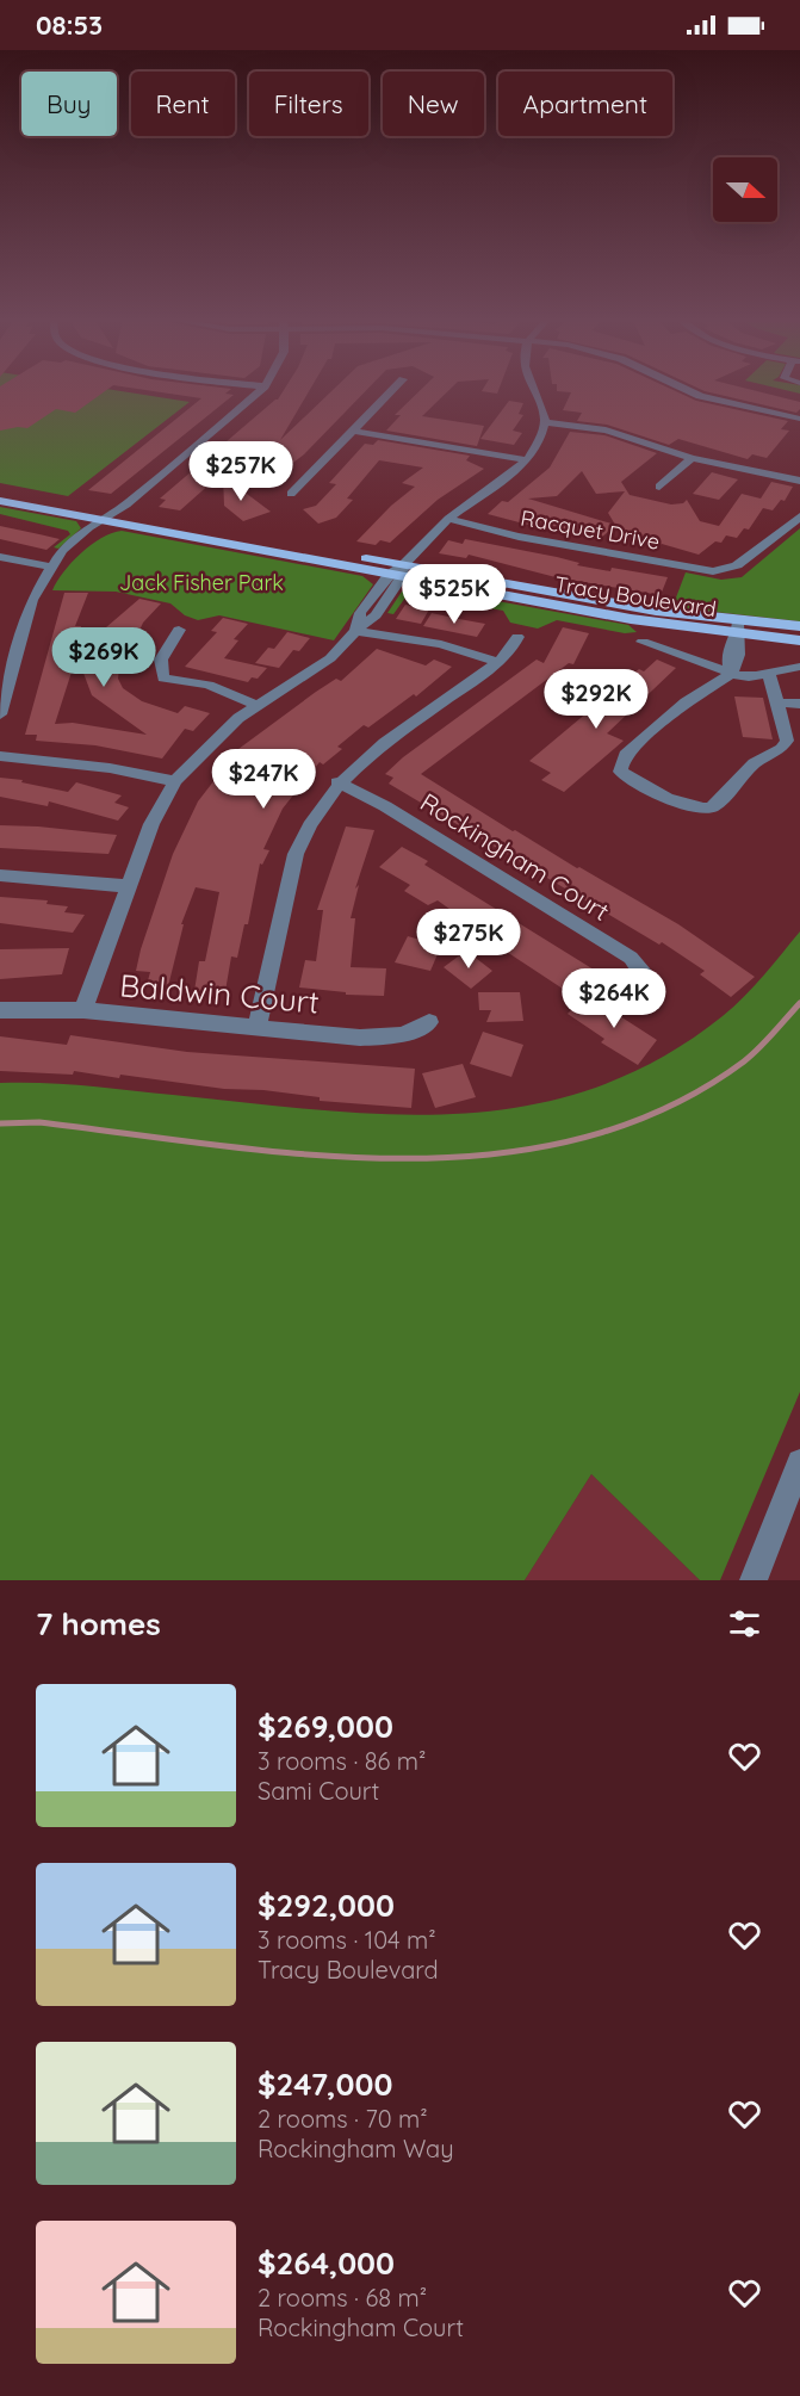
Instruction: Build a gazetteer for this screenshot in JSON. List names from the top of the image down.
{
  "streets": {
    "main road": ["Tracy Boulevard"],
    "street": ["Racquet Drive", "Rockingham Court", "Baldwin Court"]
  },
  "parks": ["Jack Fisher Park"],
  "north": "right",
  "page": {
    "status": "08:53",
    "chip": [
      "Buy",
      "Rent",
      "Filters",
      "New",
      "Apartment"
    ],
    "price": [
      "$257K",
      "$525K",
      "$269K",
      "$292K",
      "$247K",
      "$275K",
      "$264K"
    ],
    "heading": "7 homes",
    "list": [
      {
        "name": "$269,000",
        "note": "3 rooms · 86 m² · Sami Court"
      },
      {
        "name": "$292,000",
        "note": "3 rooms · 104 m² · Tracy Boulevard"
      },
      {
        "name": "$247,000",
        "note": "2 rooms · 70 m² · Rockingham Way"
      },
      {
        "name": "$264,000",
        "note": "2 rooms · 68 m² · Rockingham Court"
      }
    ]
  }
}
